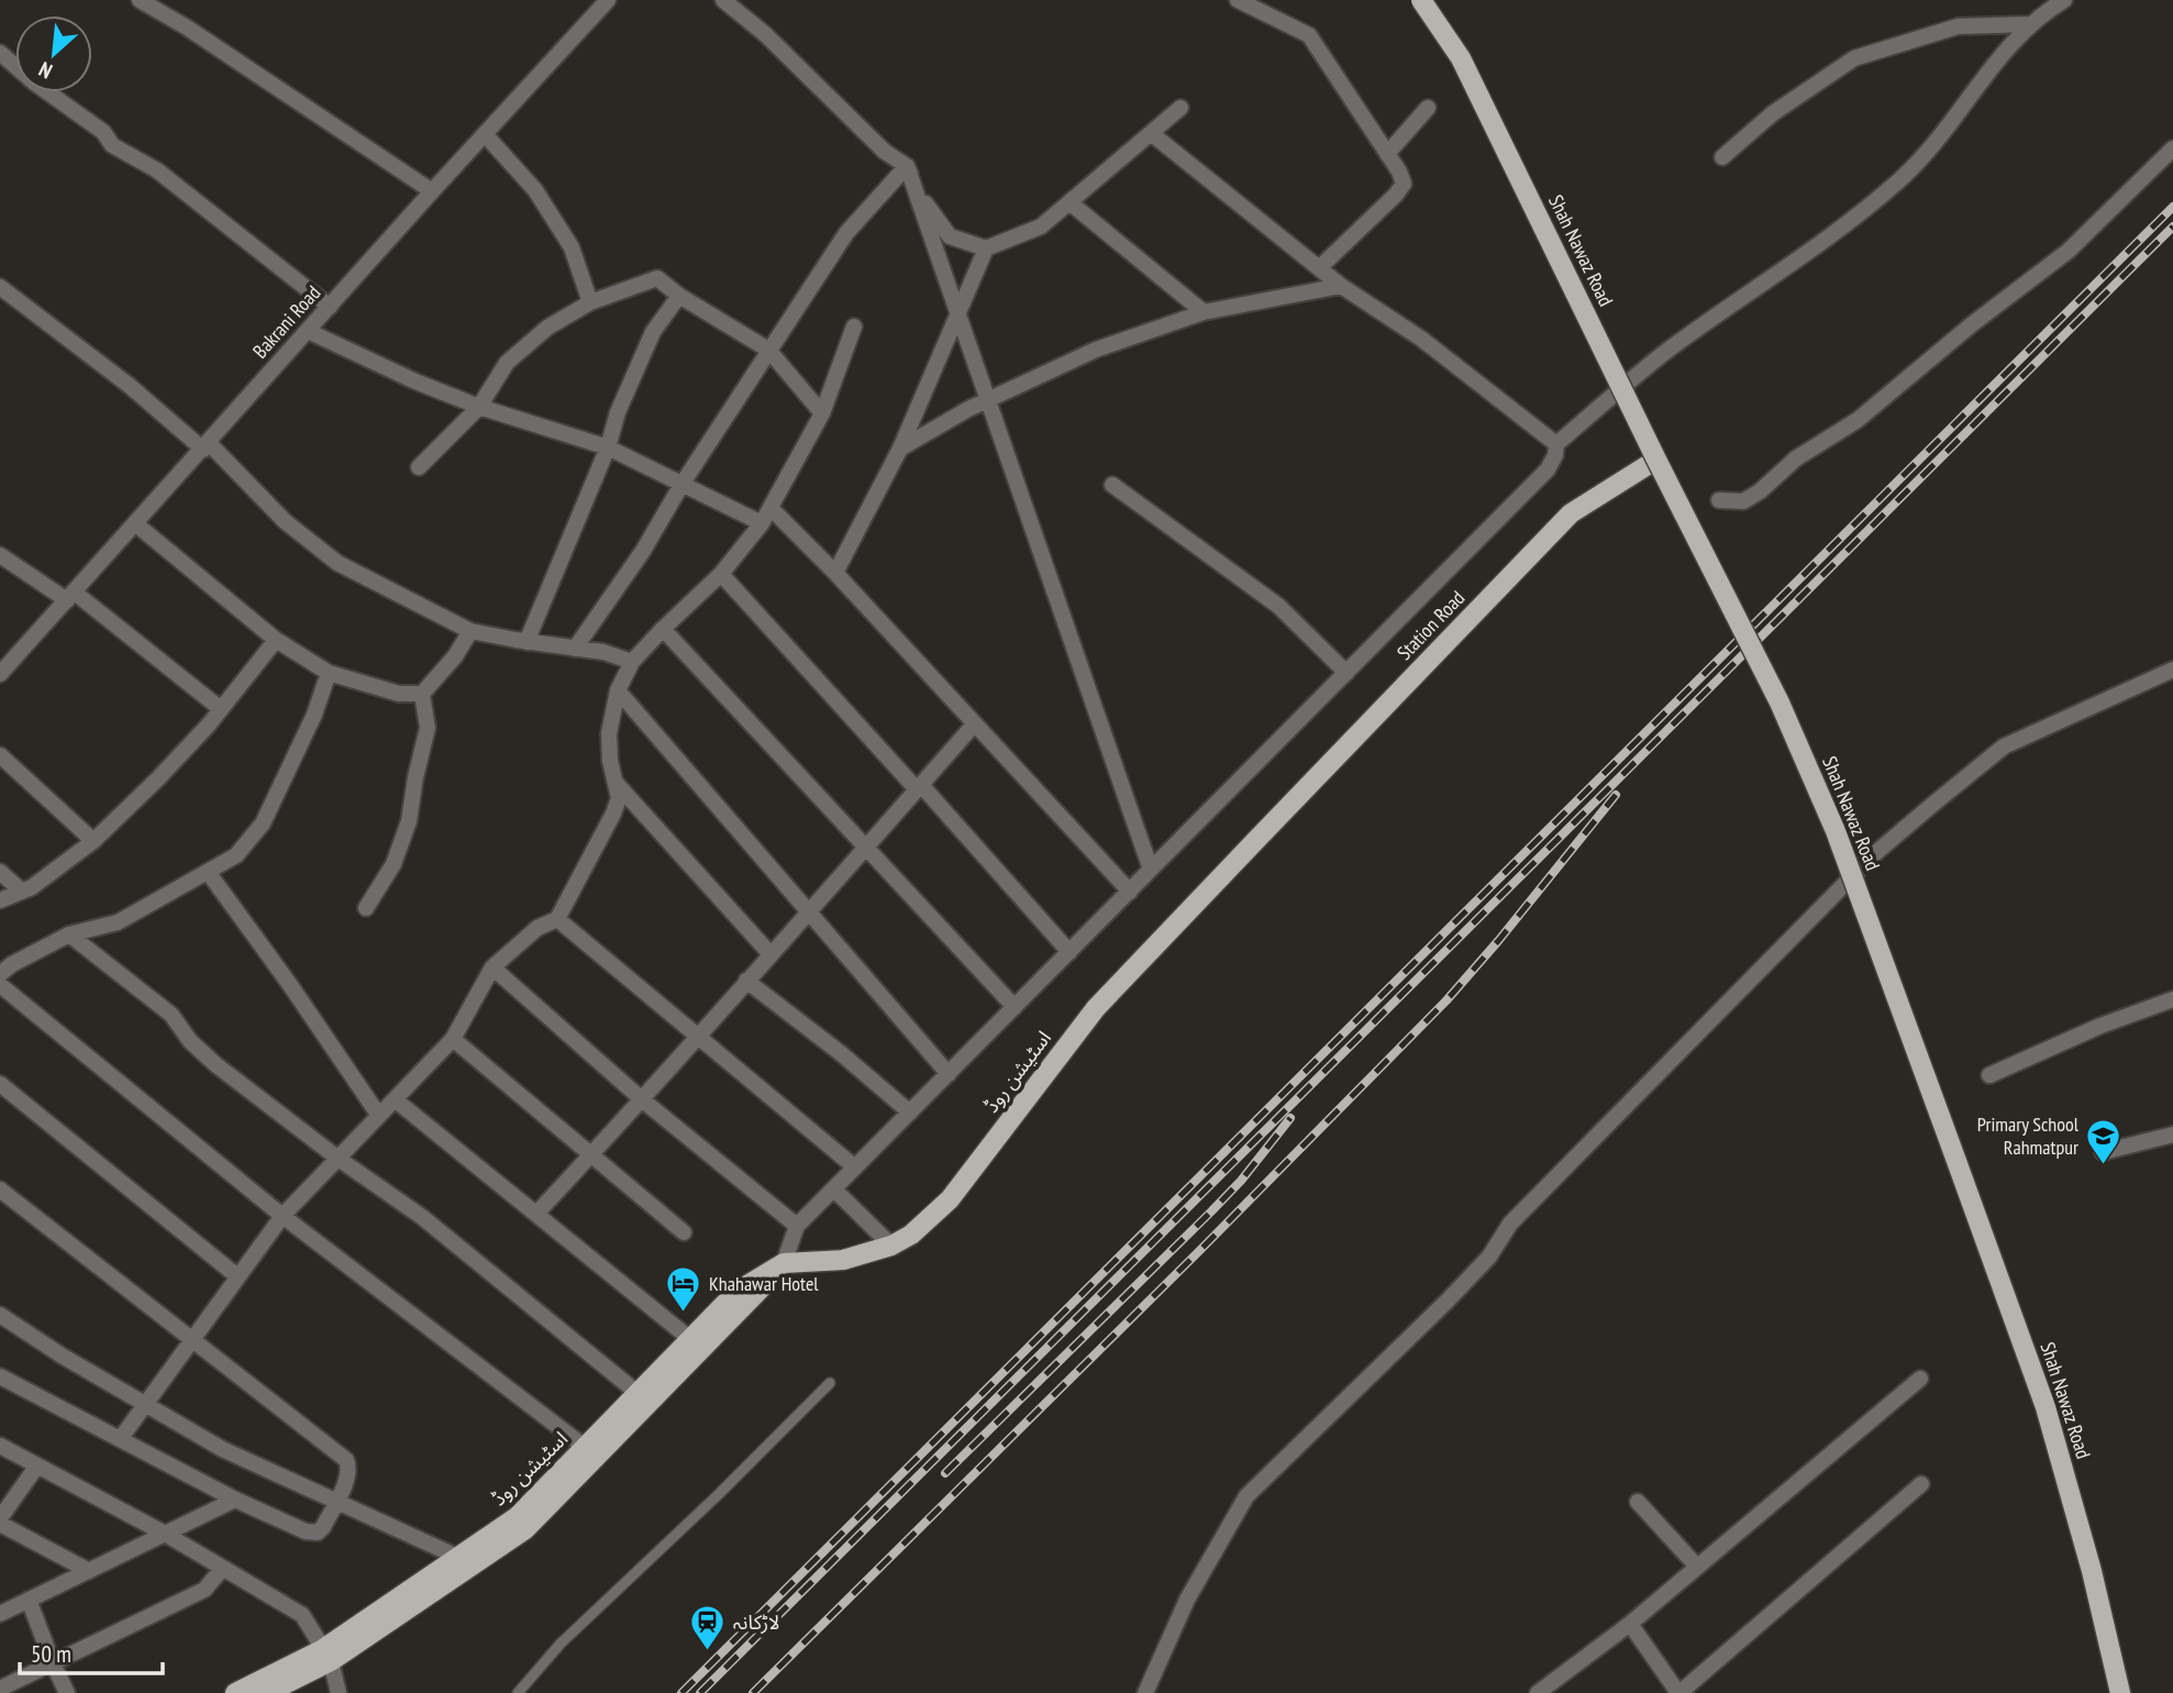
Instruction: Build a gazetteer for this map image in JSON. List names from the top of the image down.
{
  "streets": {
    "main road": ["Shah Nawaz Road", "Station Road", "اسٹیشن روڈ"],
    "street": ["Bakrani Road"]
  },
  "crossings": [
    ["Shah Nawaz Road", "Station Road"],
    ["Station Road", "اسٹیشن روڈ"]
  ],
  "places": {
    "school or university": ["Primary School Rahmatpur"],
    "hotel": ["Khahawar Hotel"],
    "station": ["لاڑکانہ"]
  },
  "scale_bar": "50 m",
  "north": "bottom left"
}
